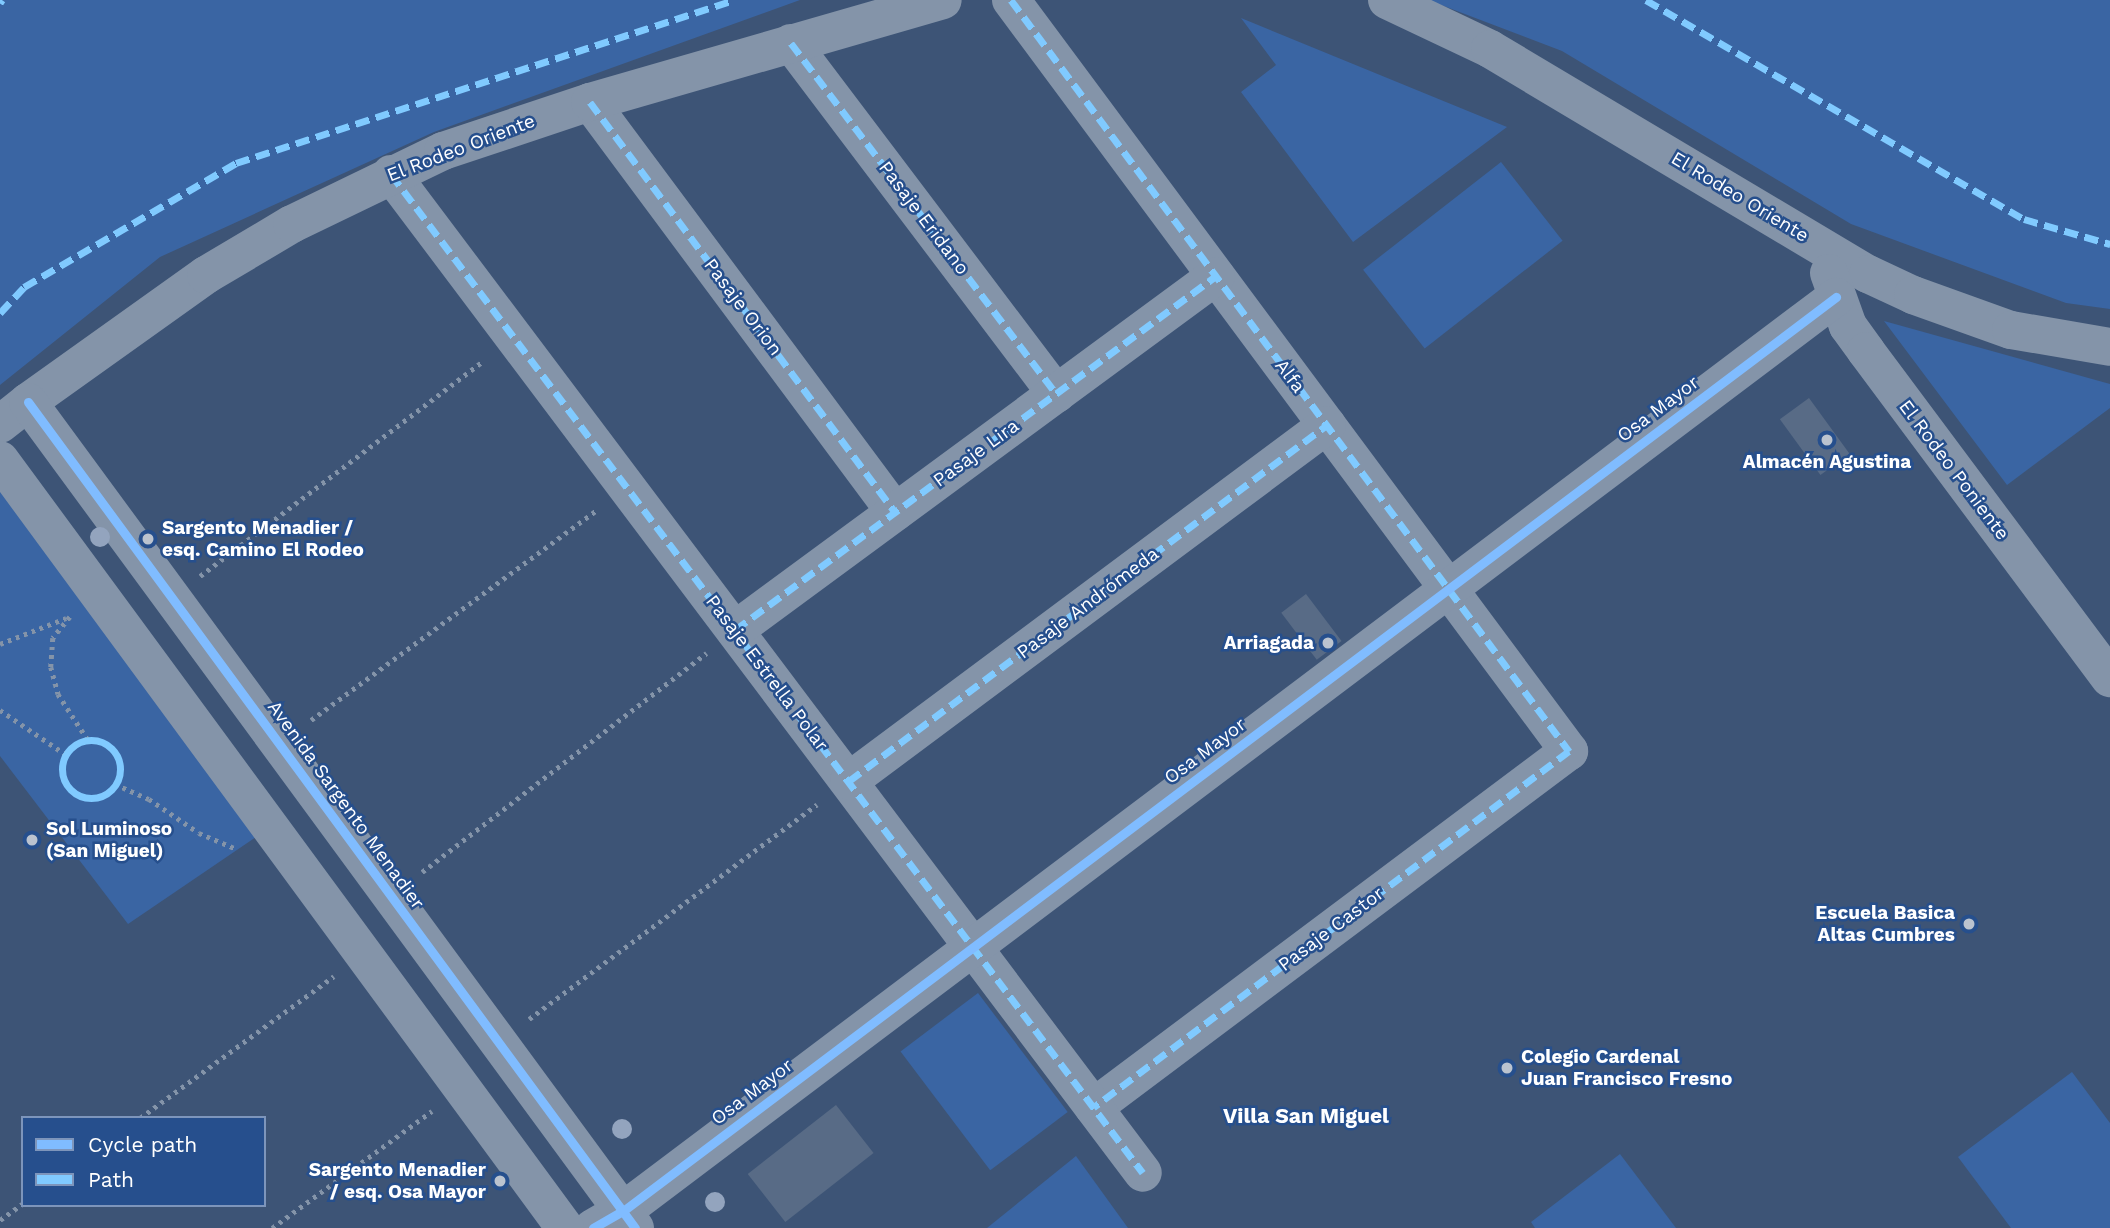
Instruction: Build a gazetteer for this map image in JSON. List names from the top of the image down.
{
  "streets": {
    "street": [
      "El Rodeo Oriente",
      "Pasaje Eridano",
      "Pasaje Orion",
      "Alfa",
      "Osa Mayor",
      "Pasaje Lira",
      "El Rodeo Poniente",
      "Pasaje Andrómeda",
      "Pasaje Estrella Polar",
      "Avenida Sargento Menadier",
      "Pasaje Castor"
    ]
  },
  "crossings": [
    ["El Rodeo Oriente", "Pasaje Eridano"],
    ["El Rodeo Oriente", "Pasaje Orion"],
    ["El Rodeo Oriente", "El Rodeo Poniente"],
    ["El Rodeo Oriente", "Pasaje Estrella Polar"],
    ["El Rodeo Oriente", "Avenida Sargento Menadier"],
    ["Pasaje Eridano", "Pasaje Lira"],
    ["Pasaje Orion", "Pasaje Lira"],
    ["Alfa", "Osa Mayor"],
    ["Alfa", "Pasaje Lira"],
    ["Alfa", "Pasaje Andrómeda"],
    ["Alfa", "Pasaje Castor"],
    ["Osa Mayor", "El Rodeo Poniente"],
    ["Osa Mayor", "Pasaje Estrella Polar"],
    ["Osa Mayor", "Avenida Sargento Menadier"],
    ["Pasaje Lira", "Pasaje Estrella Polar"],
    ["Pasaje Andrómeda", "Pasaje Estrella Polar"],
    ["Pasaje Estrella Polar", "Pasaje Castor"]
  ],
  "districts": ["Villa San Miguel"],
  "places": [
    "Almacén Agustina",
    "Sargento Menadier / esq. Camino El Rodeo",
    "Arriagada",
    "Sol Luminoso (San Miguel)",
    "Escuela Basica Altas Cumbres",
    "Colegio Cardenal Juan Francisco Fresno",
    "Sargento Menadier / esq. Osa Mayor"
  ],
  "legend": ["Cycle path", "Path"]
}
